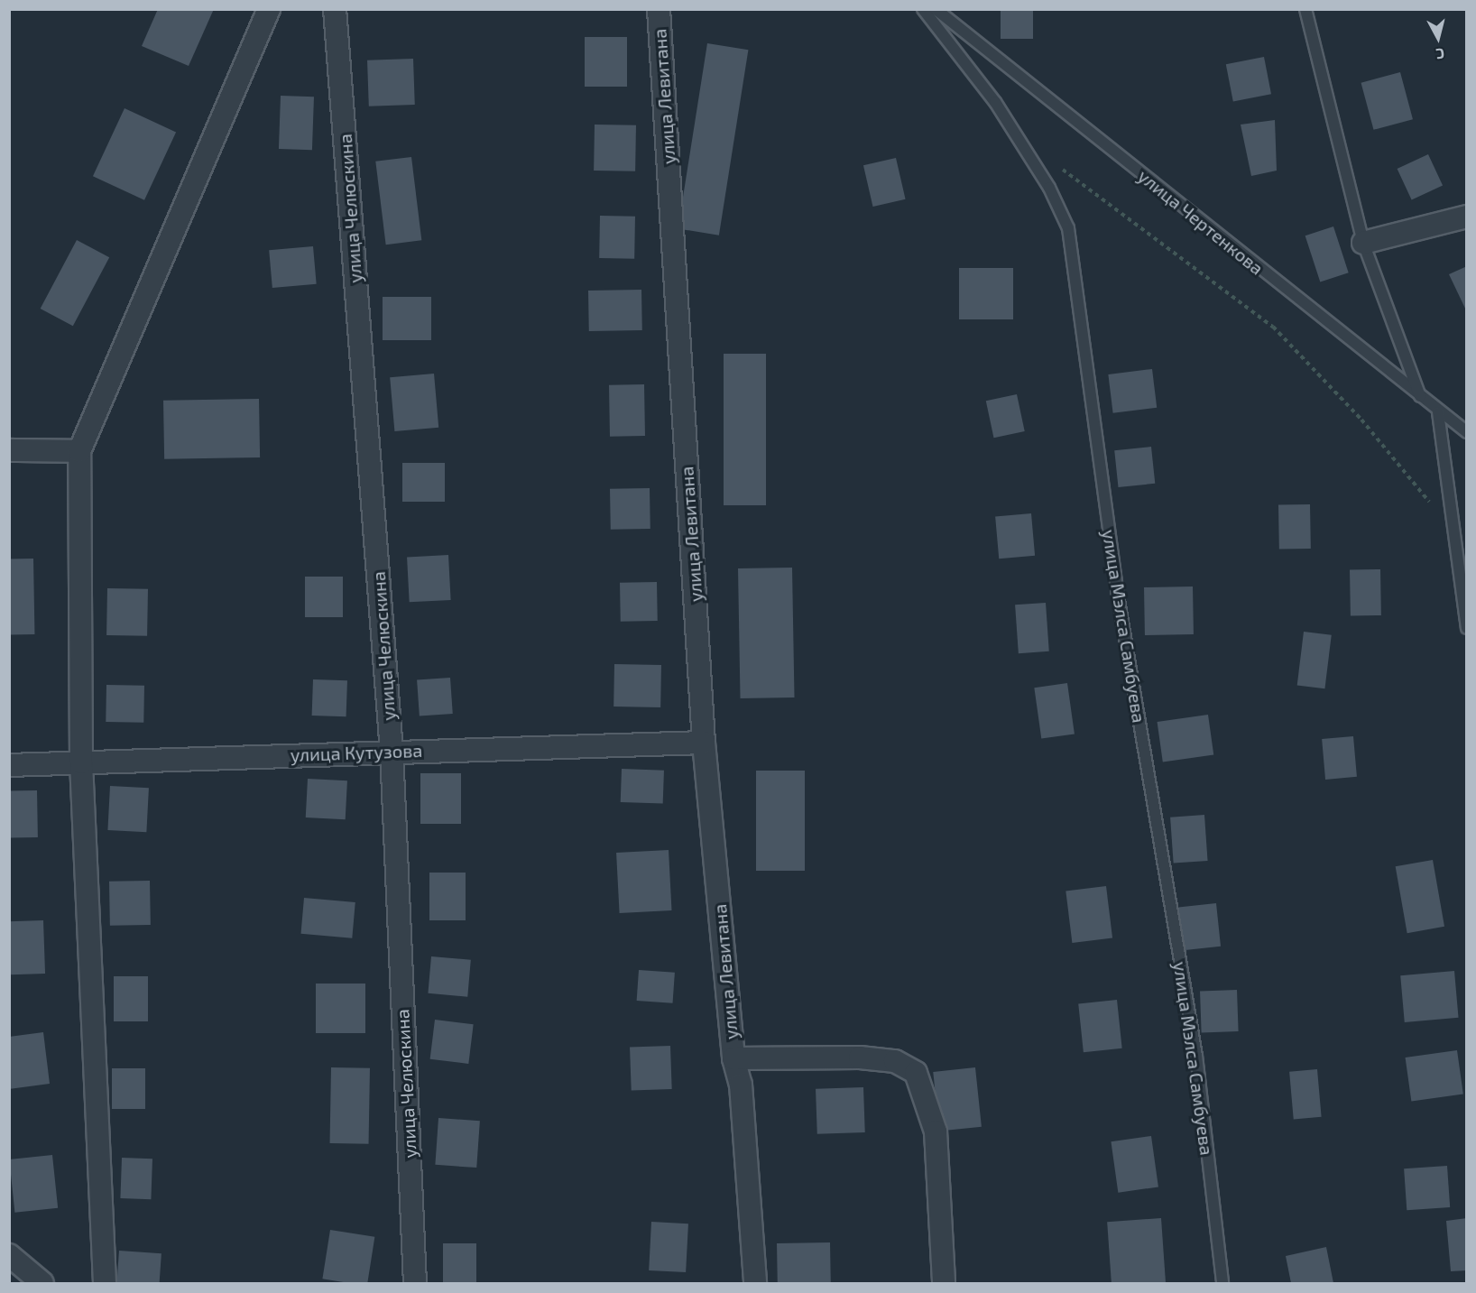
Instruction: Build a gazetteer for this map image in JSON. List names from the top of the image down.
{
  "streets": {
    "street": ["улица Левитана", "улица Челюскина", "улица Кутузова"],
    "lane": ["улица Чертенкова", "улица Мэлса Самбуева"]
  },
  "crossings": [
    ["улица Левитана", "улица Кутузова"],
    ["улица Челюскина", "улица Кутузова"]
  ],
  "north": "bottom"
}
